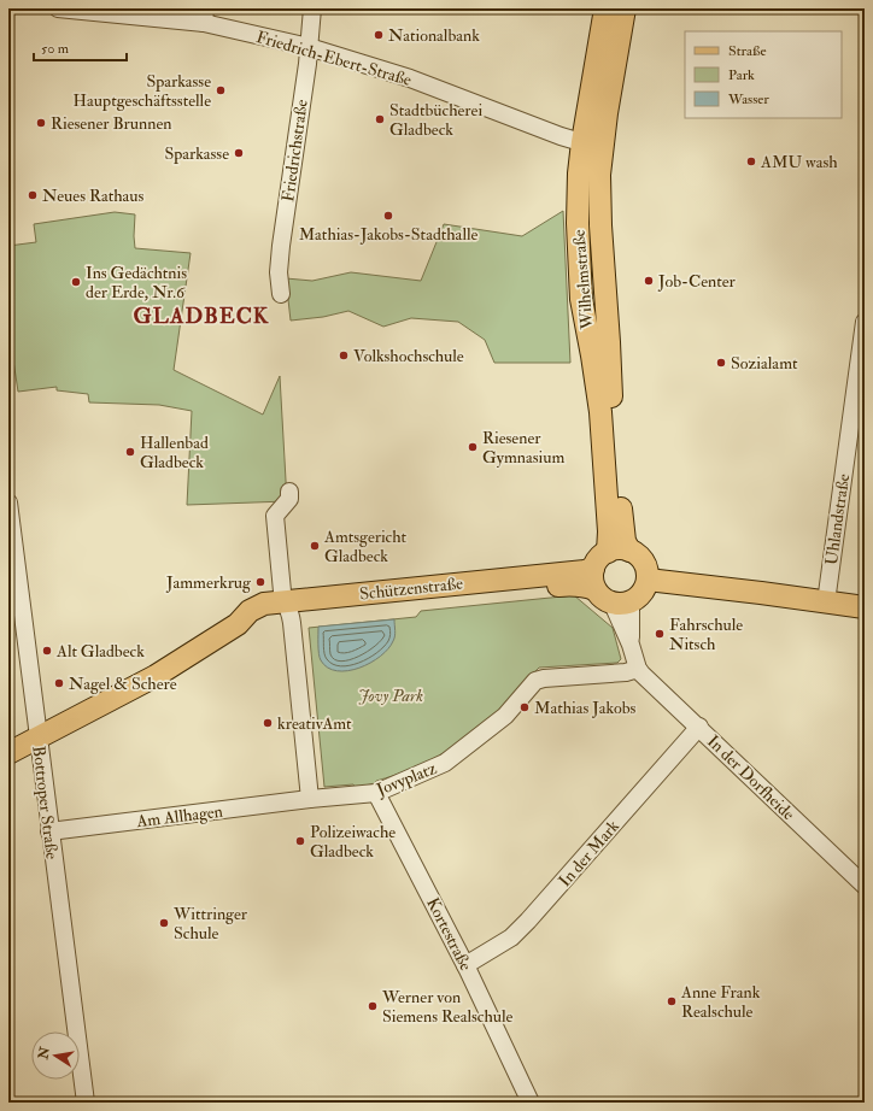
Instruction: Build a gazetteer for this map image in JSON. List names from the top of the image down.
{
  "streets": {
    "main road": ["Wilhelmstraße", "Schützenstraße"],
    "street": [
      "Friedrich-Ebert-Straße",
      "Friedrichstraße",
      "Uhlandstraße",
      "In der Dorfheide",
      "Jovyplatz",
      "Bottroper Straße",
      "Am Allhagen",
      "In der Mark",
      "Kortestraße"
    ]
  },
  "crossings": [
    ["Friedrich-Ebert-Straße", "Friedrichstraße"],
    ["Friedrich-Ebert-Straße", "Wilhelmstraße"],
    ["Wilhelmstraße", "Schützenstraße"],
    ["Schützenstraße", "Bottroper Straße"],
    ["In der Dorfheide", "Jovyplatz"],
    ["In der Dorfheide", "In der Mark"],
    ["Jovyplatz", "Am Allhagen"],
    ["Jovyplatz", "Kortestraße"],
    ["Bottroper Straße", "Am Allhagen"],
    ["In der Mark", "Kortestraße"]
  ],
  "districts": ["GLADBECK"],
  "parks": ["Jovy Park"],
  "places": [
    "Nationalbank",
    "Sparkasse Hauptgeschäftsstelle",
    "Stadtbücherei Gladbeck",
    "Riesener Brunnen",
    "Sparkasse",
    "AMU wash",
    "Neues Rathaus",
    "Mathias-Jakobs-Stadthalle",
    "Job-Center",
    "Ins Gedächtnis der Erde, Nr.6",
    "Volkshochschule",
    "Sozialamt",
    "Riesener Gymnasium",
    "Hallenbad Gladbeck",
    "Amtsgericht Gladbeck",
    "Jammerkrug",
    "Fahrschule Nitsch",
    "Alt Gladbeck",
    "Nagel & Schere",
    "Mathias Jakobs",
    "kreativAmt",
    "Polizeiwache Gladbeck",
    "Wittringer Schule",
    "Anne Frank Realschule",
    "Werner von Siemens Realschule"
  ],
  "legend": ["Straße", "Park", "Wasser"],
  "scale_bar": "50 m",
  "north": "left"
}
